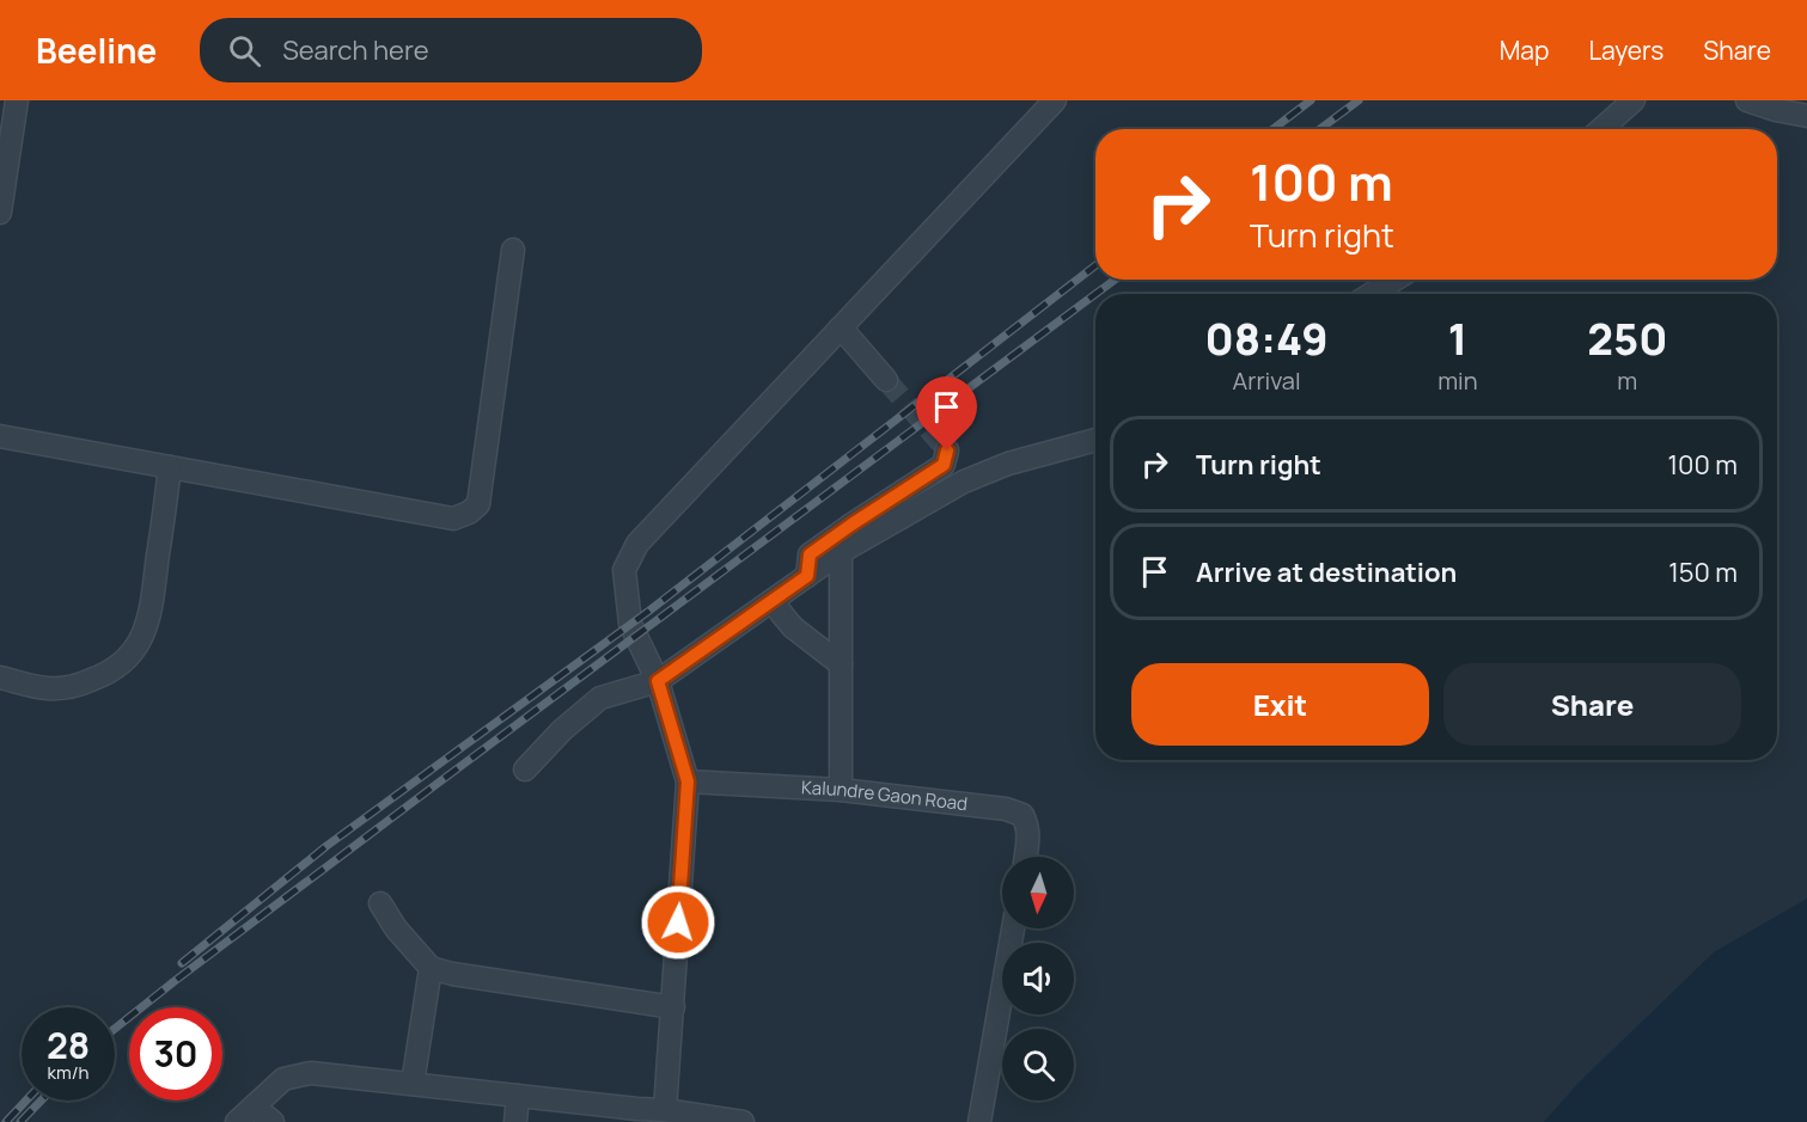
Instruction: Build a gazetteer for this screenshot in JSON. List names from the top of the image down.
{
  "streets": {
    "street": ["Kalundre Gaon Road"]
  },
  "north": "bottom",
  "page": {
    "header": "Beeline",
    "search": "Search here",
    "nav": ["Map", "Layers", "Share"],
    "turn": ["100 m", "Turn right"],
    "eta": [
      "08:49",
      "Arrival",
      "1",
      "min",
      "250",
      "m"
    ],
    "list": [
      {
        "name": "Turn right",
        "value": "100 m"
      },
      {
        "name": "Arrive at destination",
        "value": "150 m"
      }
    ],
    "buttons": ["Exit", "Share"],
    "speed": "28 km/h",
    "limit": "30"
  }
}
